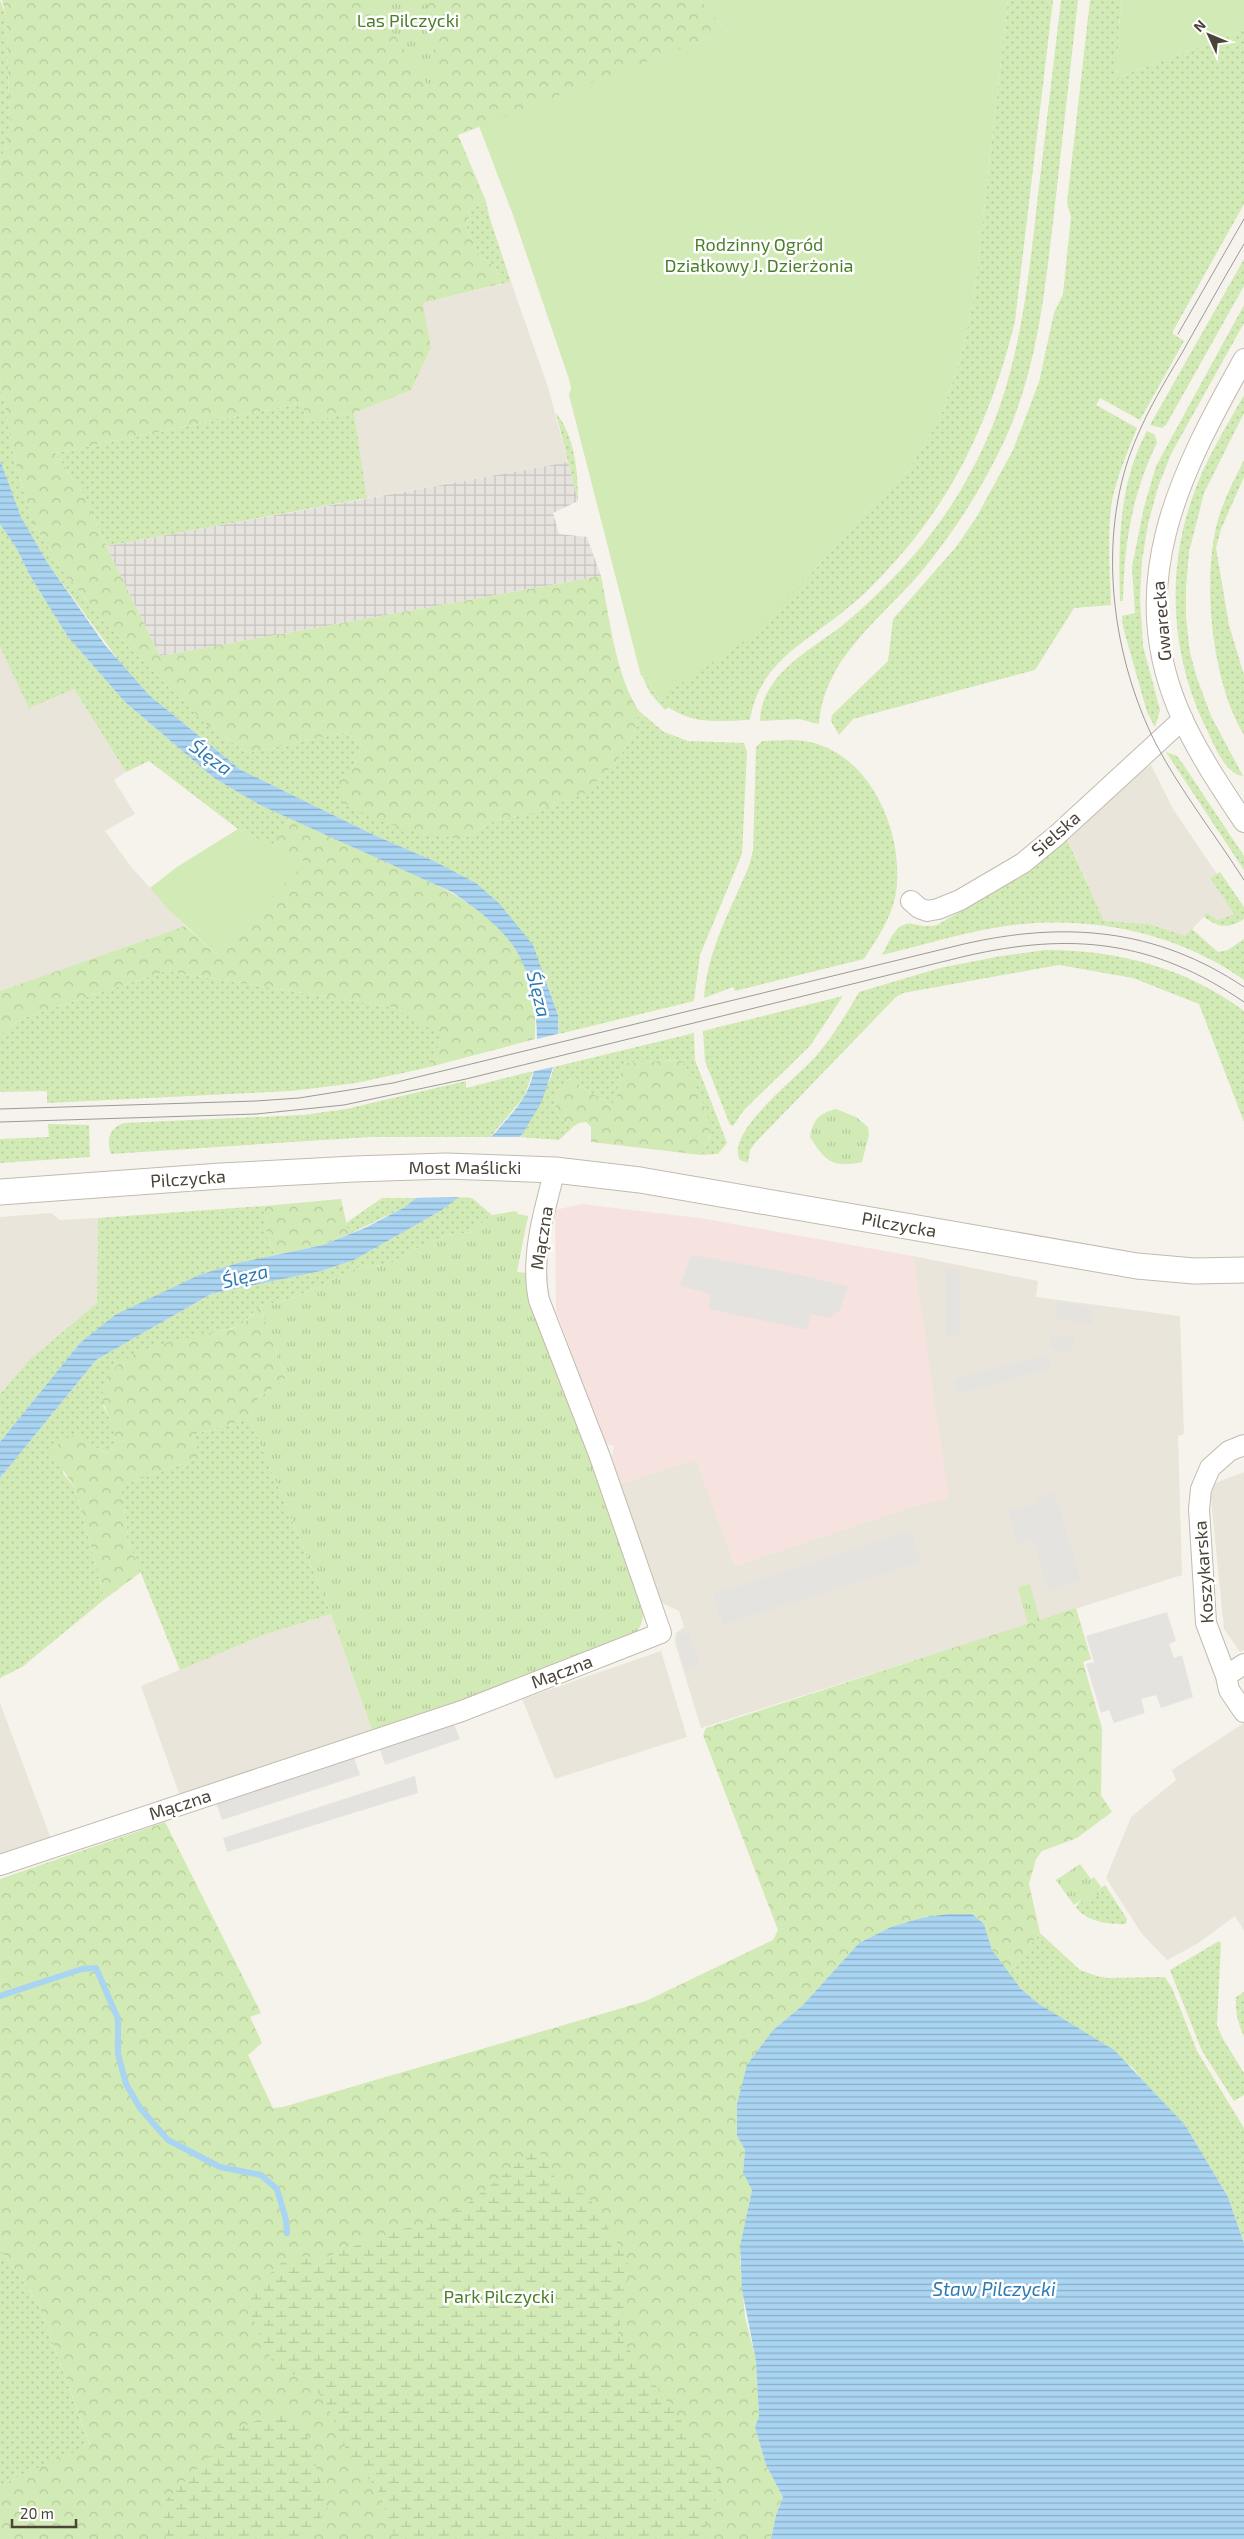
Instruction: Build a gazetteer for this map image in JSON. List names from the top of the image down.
{
  "streets": {
    "street": [
      "Gwarecka",
      "Sielska",
      "Most Maślicki",
      "Pilczycka",
      "Mączna",
      "Koszykarska"
    ]
  },
  "crossings": [
    ["Gwarecka", "Sielska"],
    ["Most Maślicki", "Pilczycka"],
    ["Most Maślicki", "Mączna"],
    ["Pilczycka", "Mączna"]
  ],
  "water": ["Ślęza", "Staw Pilczycki"],
  "parks": ["Las Pilczycki", "Rodzinny Ogród Działkowy J. Dzierżonia", "Park Pilczycki"],
  "scale_bar": "20 m",
  "north": "top left"
}
